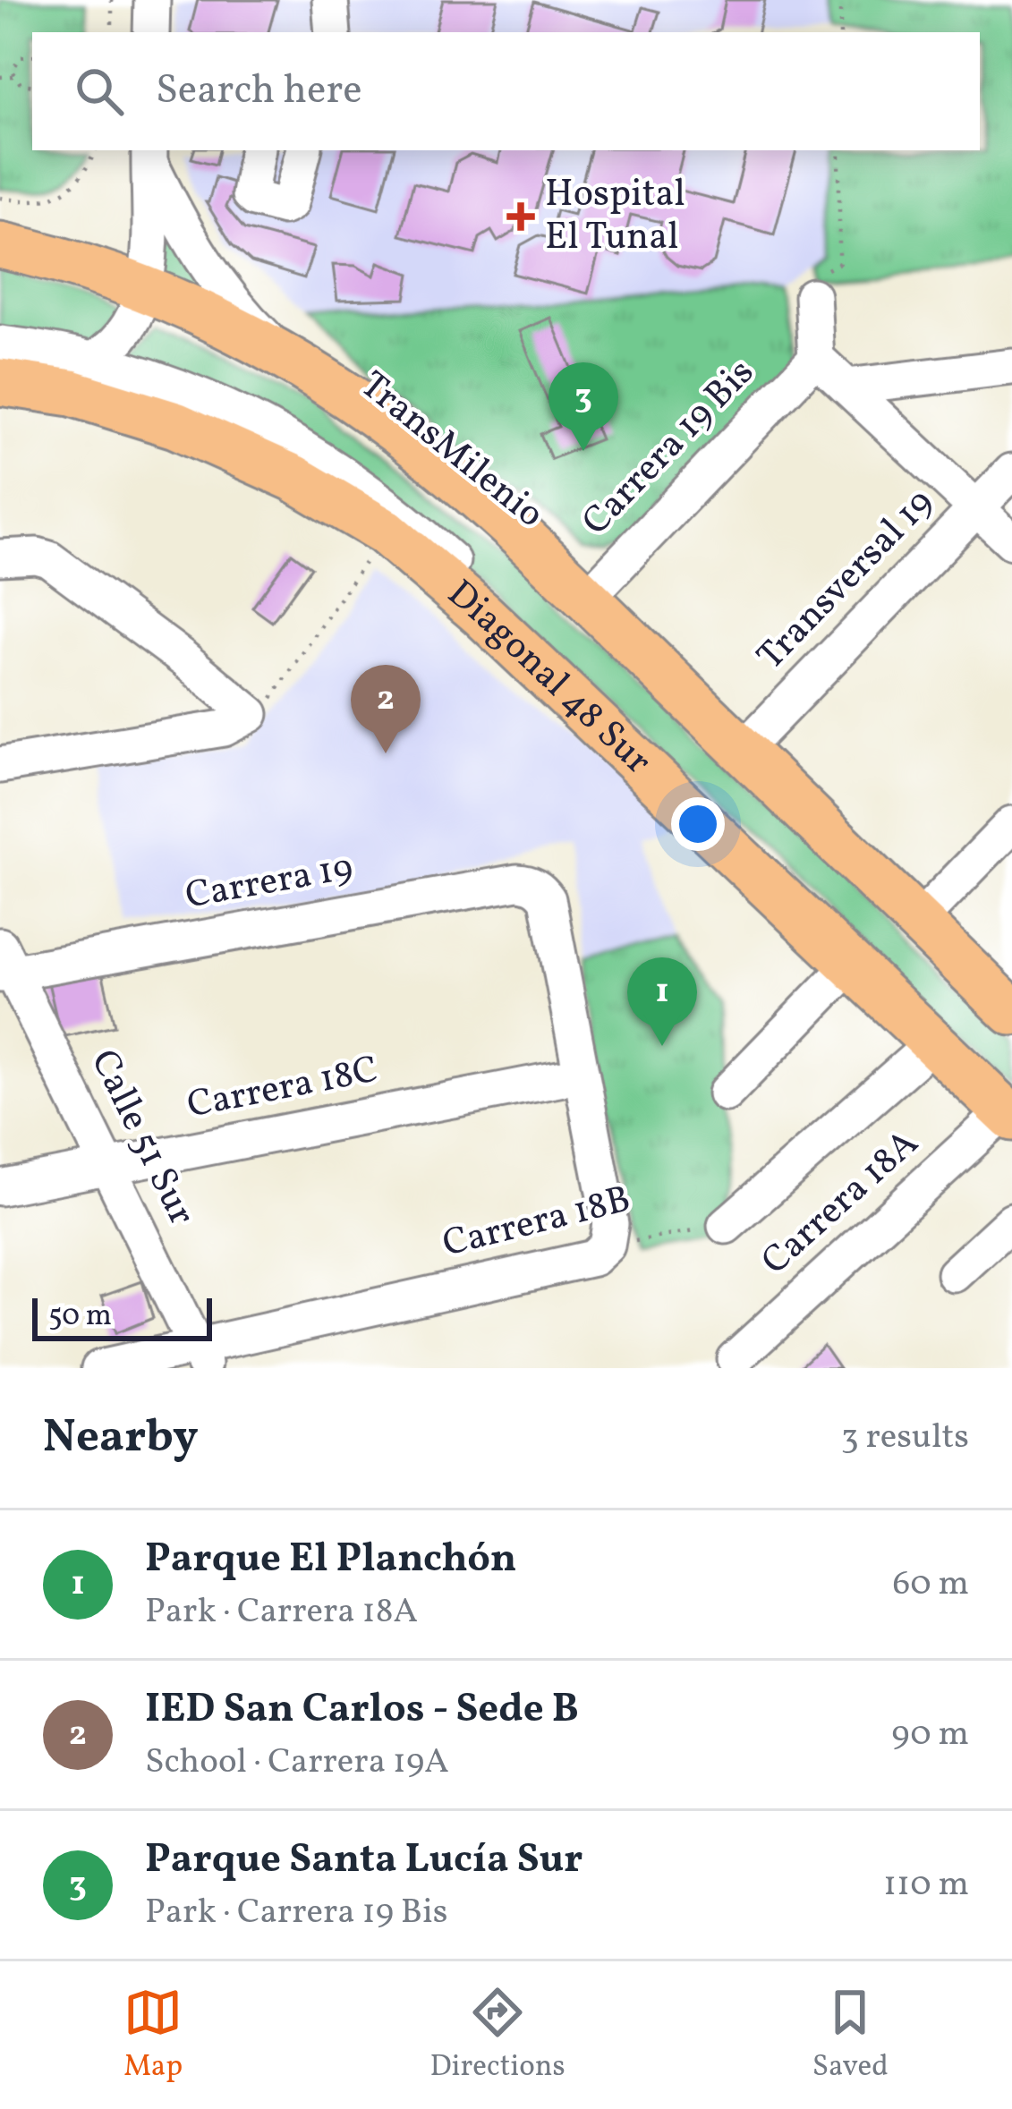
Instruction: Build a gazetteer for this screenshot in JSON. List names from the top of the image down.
{
  "streets": {
    "main road": ["Diagonal 48 Sur"],
    "street": [
      "Carrera 19 Bis",
      "TransMilenio",
      "Transversal 19",
      "Carrera 19",
      "Carrera 18C",
      "Calle 51 Sur",
      "Carrera 18A",
      "Carrera 18B"
    ]
  },
  "crossings": [
    ["Diagonal 48 Sur", "Carrera 18A"],
    ["Carrera 19", "Carrera 18C"],
    ["Carrera 19", "Calle 51 Sur"],
    ["Carrera 18C", "Calle 51 Sur"],
    ["Calle 51 Sur", "Carrera 18B"]
  ],
  "places": {
    "health": ["Hospital El Tunal"]
  },
  "scale_bar": "50 m",
  "page": {
    "search": "Search here",
    "pins": ["3", "2", "1"],
    "scale": "50 m",
    "heading": ["Nearby", "3 results"],
    "list": [
      {
        "mark": "1",
        "name": "Parque El Planchón",
        "note": "Park · Carrera 18A",
        "value": "60 m"
      },
      {
        "mark": "2",
        "name": "IED San Carlos - Sede B",
        "note": "School · Carrera 19A",
        "value": "90 m"
      },
      {
        "mark": "3",
        "name": "Parque Santa Lucía Sur",
        "note": "Park · Carrera 19 Bis",
        "value": "110 m"
      }
    ],
    "nav": ["Map", "Directions", "Saved"]
  }
}
